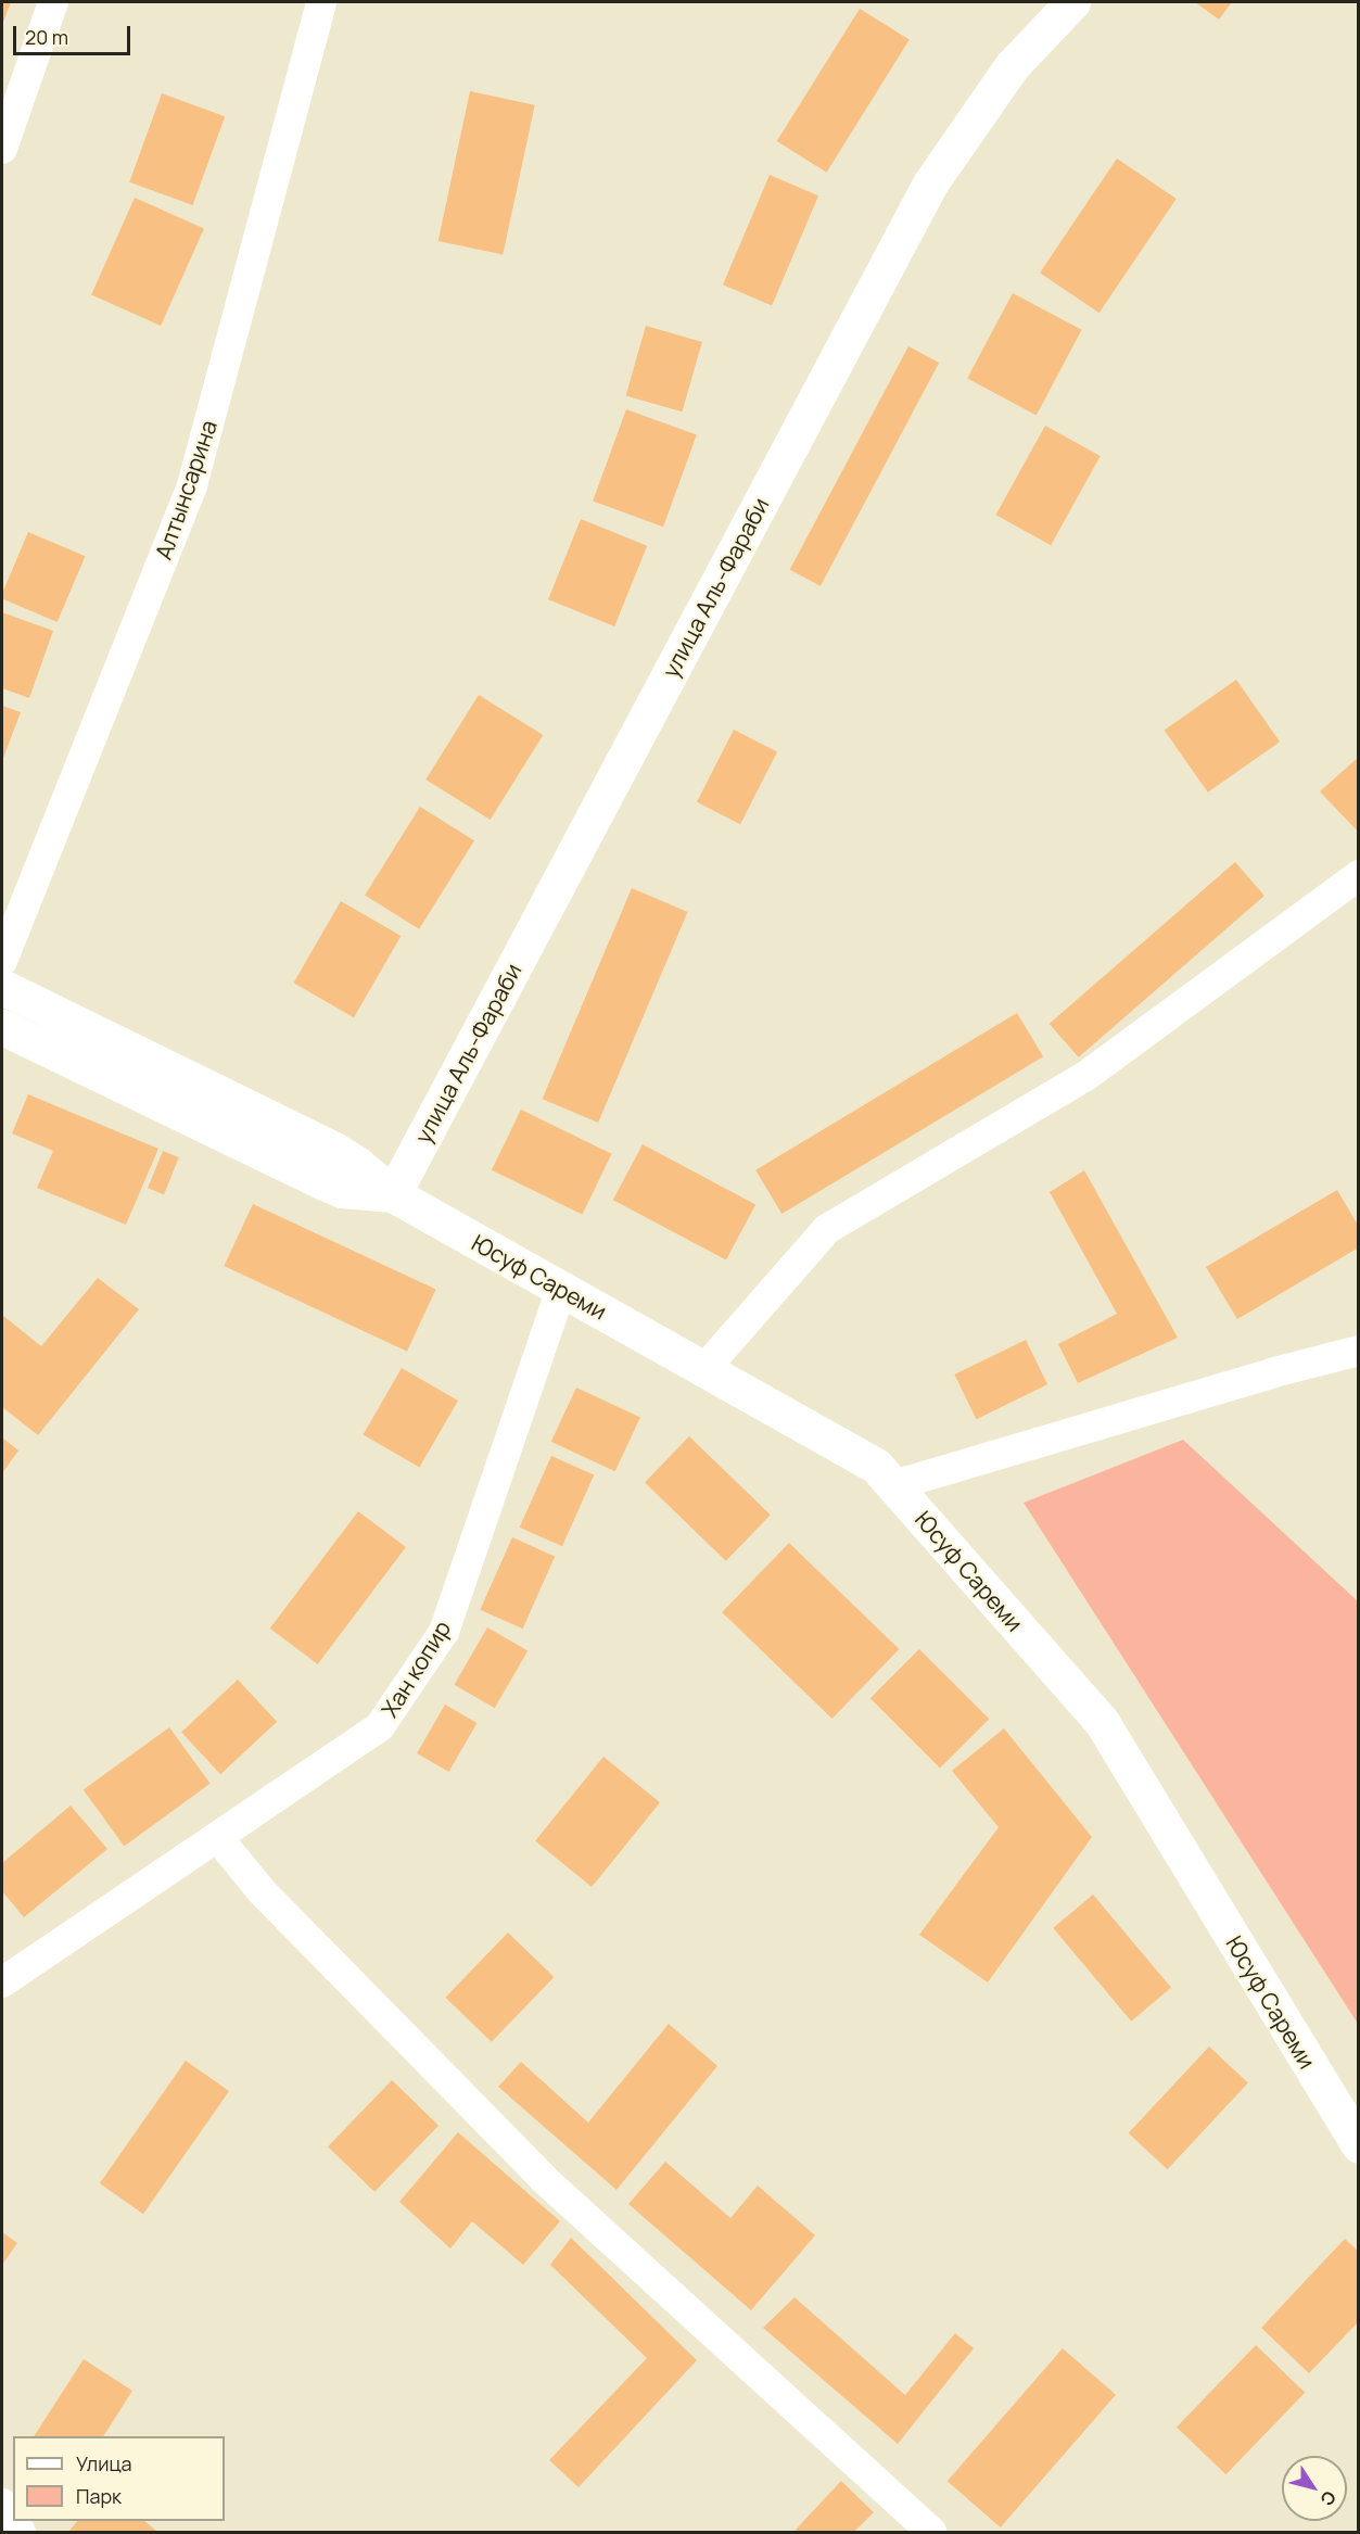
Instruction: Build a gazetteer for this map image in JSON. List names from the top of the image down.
{
  "streets": {
    "main road": ["улица Аль-Фараби", "Юсуф Сареми"],
    "street": ["Алтынсарина", "Хан копир"]
  },
  "crossings": [
    ["улица Аль-Фараби", "Юсуф Сареми"],
    ["Юсуф Сареми", "Хан копир"]
  ],
  "legend": ["Улица", "Парк"],
  "scale_bar": "20 m",
  "north": "bottom right"
}
